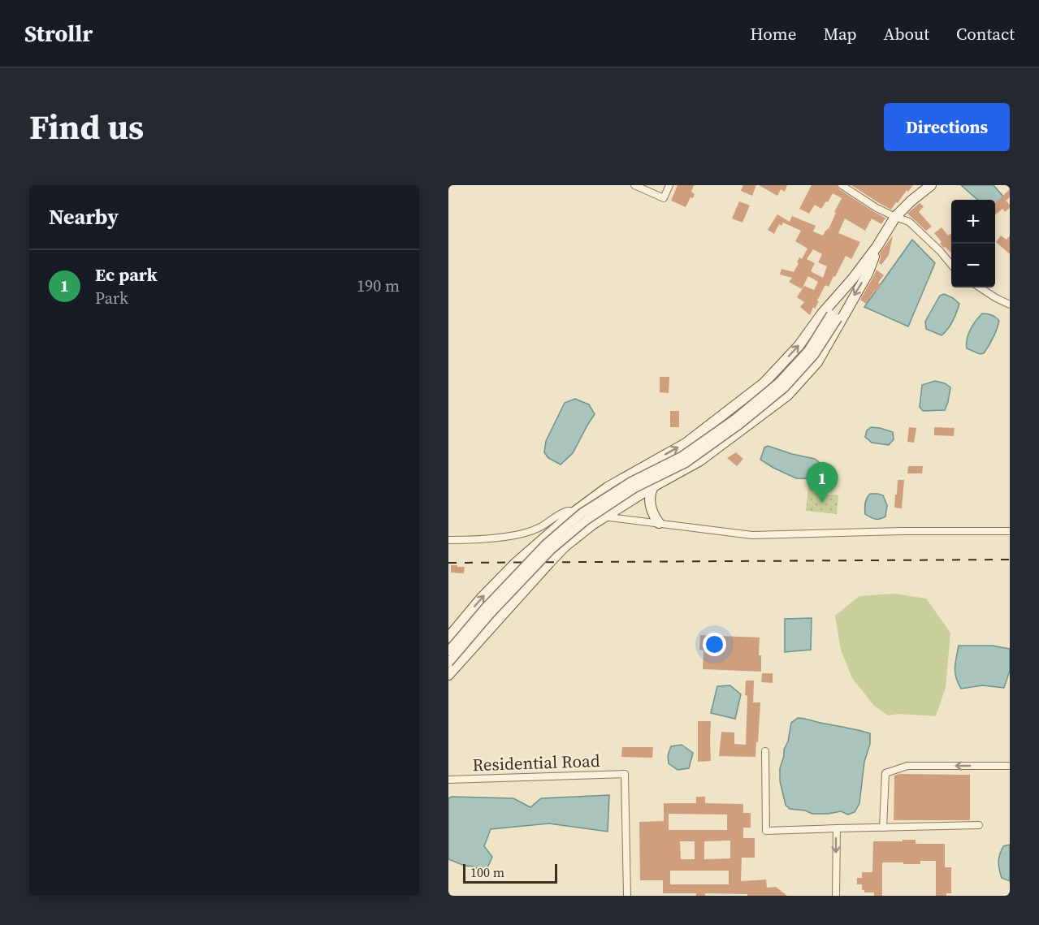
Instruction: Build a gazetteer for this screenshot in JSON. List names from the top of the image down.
{
  "streets": {
    "street": ["Residential Road"]
  },
  "scale_bar": "100 m",
  "page": {
    "header": "Strollr",
    "nav": [
      "Home",
      "Map",
      "About",
      "Contact"
    ],
    "title": "Find us",
    "buttons": "Directions",
    "heading": "Nearby",
    "map_buttons": ["+", "−"],
    "list": [
      {
        "mark": "1",
        "name": "Ec park",
        "note": "Park",
        "value": "190 m"
      }
    ],
    "pins": "1",
    "scale": "100 m"
  }
}
